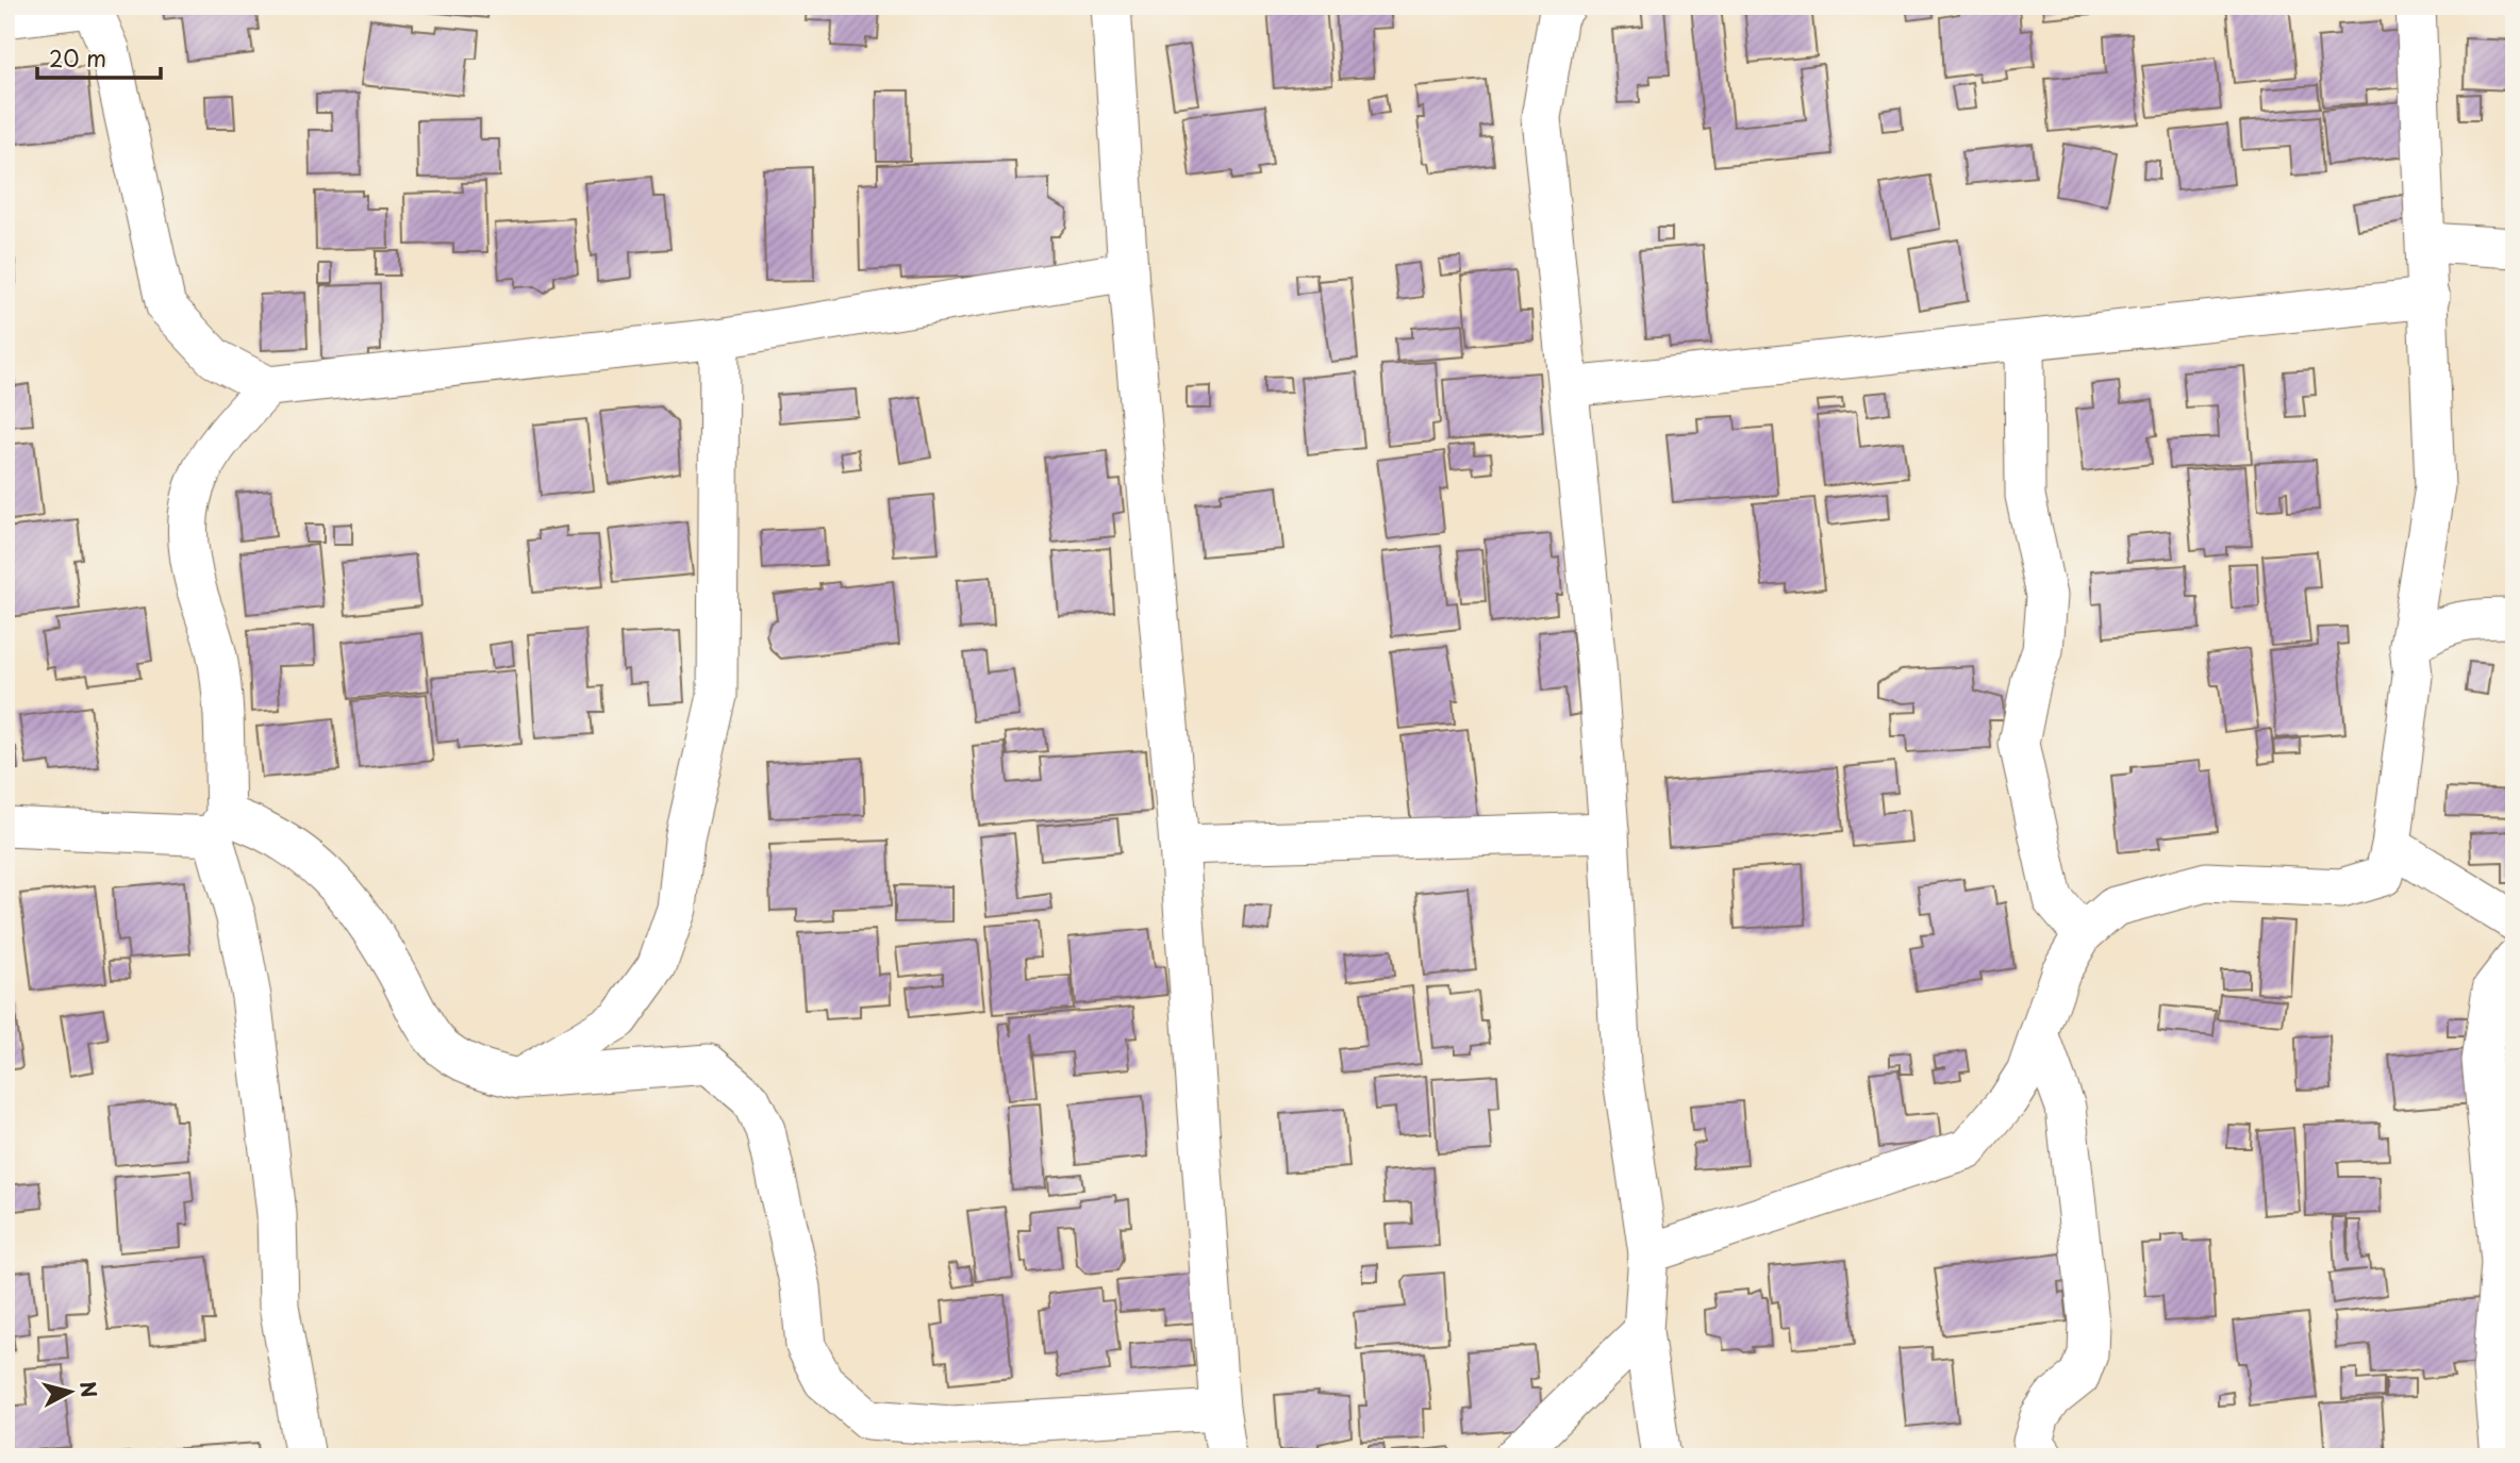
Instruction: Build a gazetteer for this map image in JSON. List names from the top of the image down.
{
  "scale_bar": "20 m",
  "north": "right"
}
